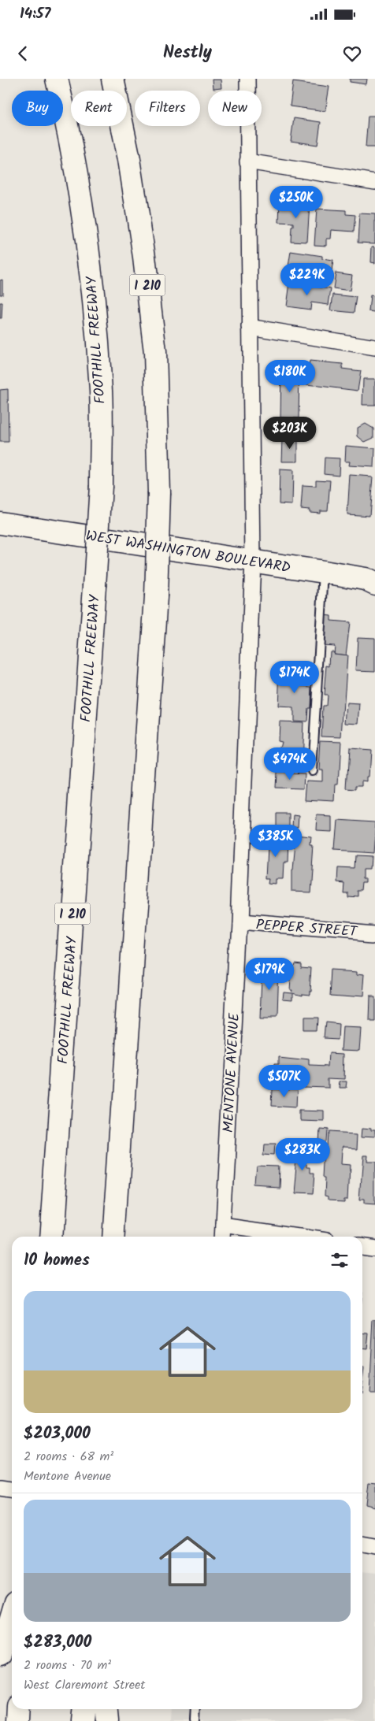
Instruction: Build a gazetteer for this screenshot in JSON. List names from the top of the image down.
{
  "streets": {
    "main road": ["I 210", "FOOTHILL FREEWAY", "WEST WASHINGTON BOULEVARD"],
    "street": ["PEPPER STREET", "MENTONE AVENUE"]
  },
  "crossings": [
    ["WEST WASHINGTON BOULEVARD", "MENTONE AVENUE"],
    ["PEPPER STREET", "MENTONE AVENUE"]
  ],
  "page": {
    "status": "14:57",
    "header": "Nestly",
    "chip": [
      "Buy",
      "Rent",
      "Filters",
      "New"
    ],
    "price": [
      "$250K",
      "$229K",
      "$180K",
      "$203K",
      "$174K",
      "$474K",
      "$385K",
      "$179K",
      "$507K",
      "$283K"
    ],
    "heading": "10 homes",
    "list": [
      {
        "name": "$203,000",
        "note": "2 rooms · 68 m² · Mentone Avenue"
      },
      {
        "name": "$283,000",
        "note": "2 rooms · 70 m² · West Claremont Street"
      }
    ]
  }
}
